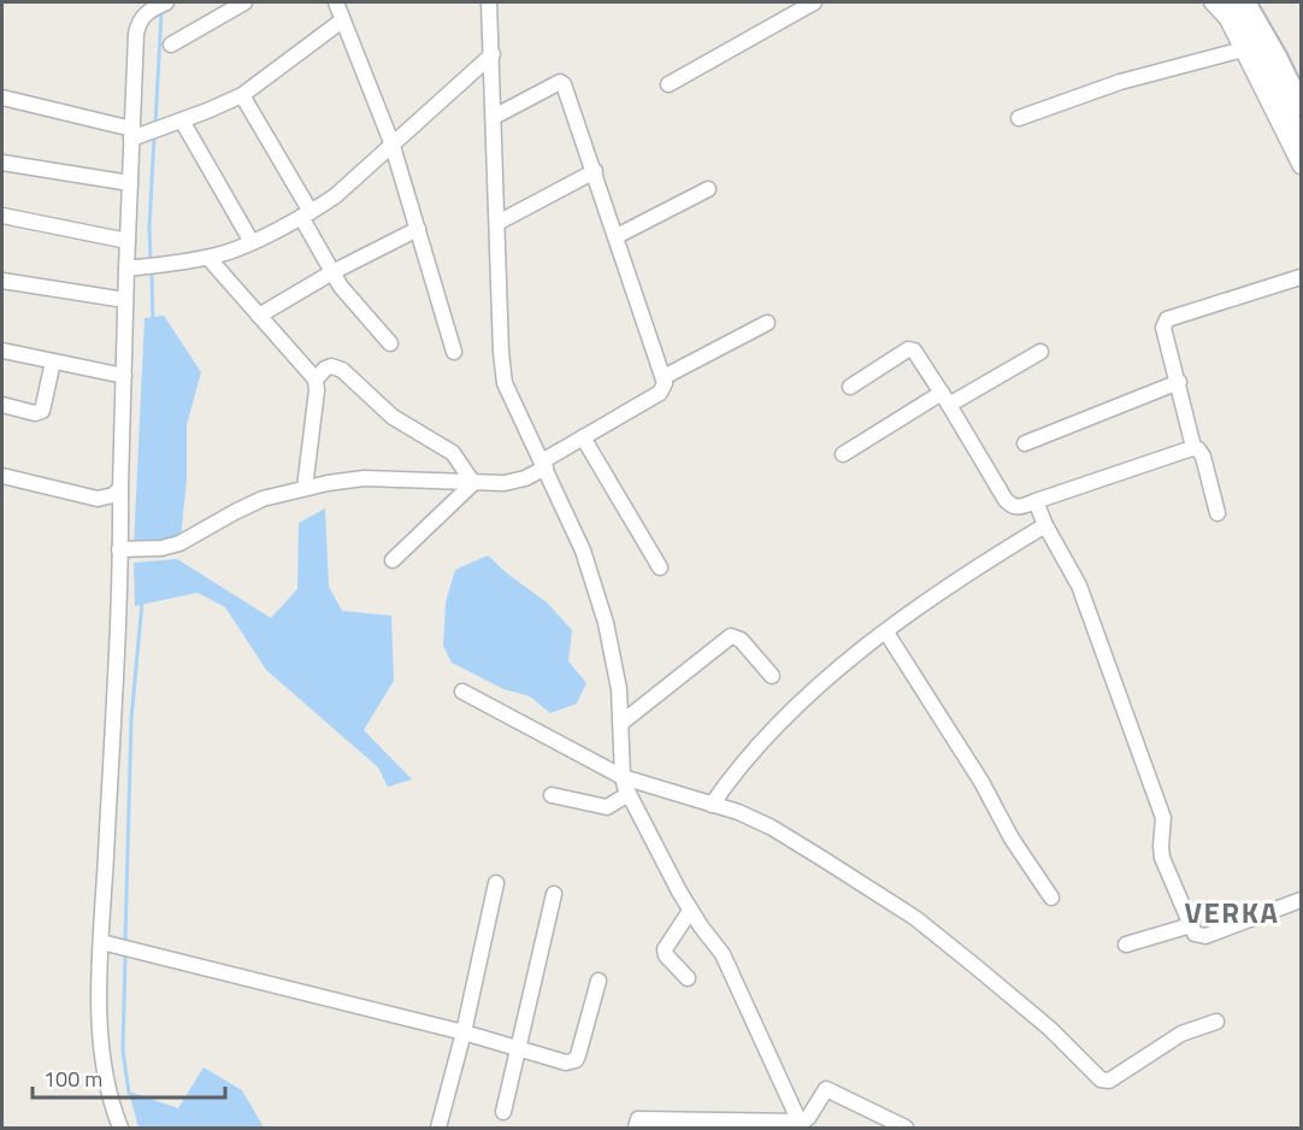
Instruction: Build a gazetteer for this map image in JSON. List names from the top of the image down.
{
  "districts": ["VERKA"],
  "scale_bar": "100 m"
}
